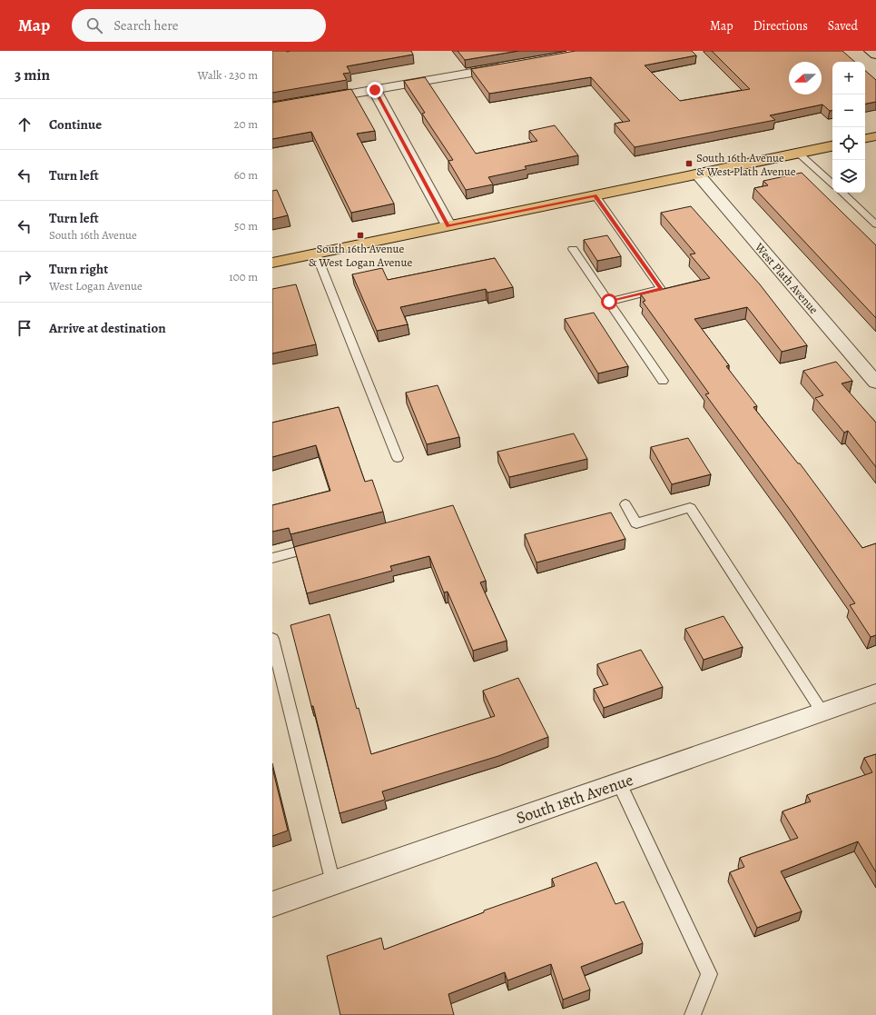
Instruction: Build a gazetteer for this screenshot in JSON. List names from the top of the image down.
{
  "streets": {
    "street": ["West Plath Avenue", "South 18th Avenue"]
  },
  "places": {
    "transit": ["South 16th Avenue & West Plath Avenue", "South 16th Avenue & West Logan Avenue"]
  },
  "north": "left",
  "page": {
    "header": "Map",
    "search": "Search here",
    "nav": ["Map", "Directions", "Saved"],
    "heading": ["3 min", "Walk · 230 m"],
    "map_buttons": ["+", "−"],
    "list": [
      ["Continue", "20 m"],
      ["Turn left", "60 m"],
      ["Turn left", "South 16th Avenue", "50 m"],
      ["Turn right", "West Logan Avenue", "100 m"],
      "Arrive at destination"
    ]
  }
}
